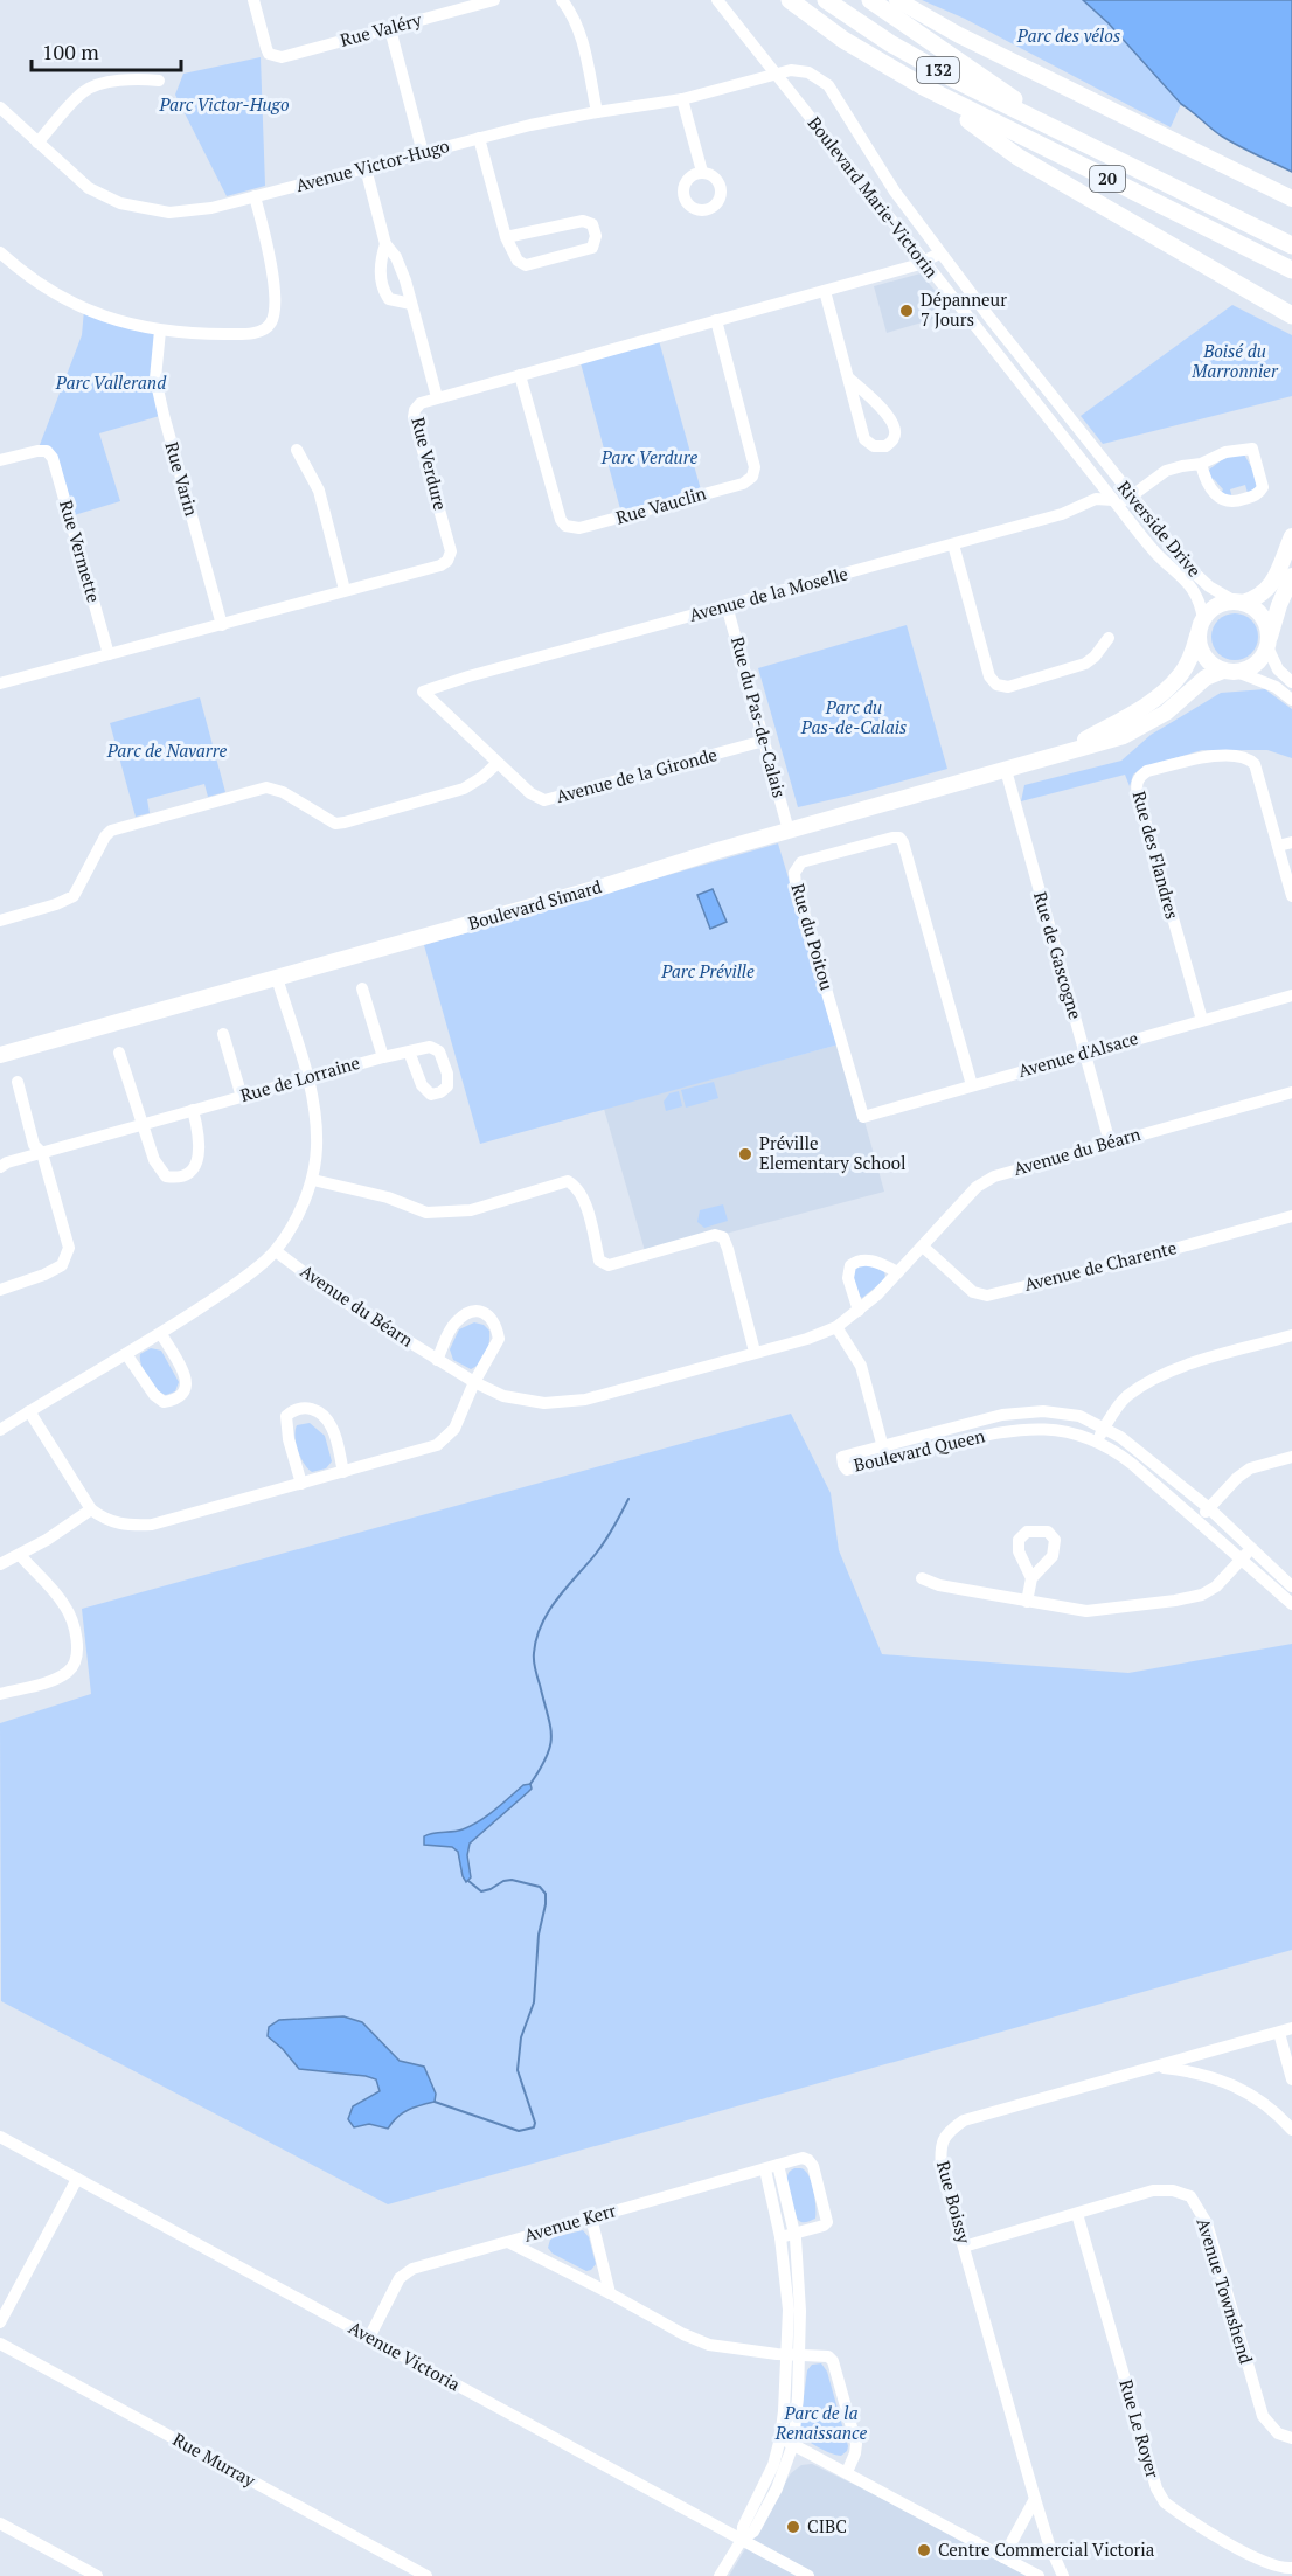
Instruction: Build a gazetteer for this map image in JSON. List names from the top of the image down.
{
  "streets": {
    "highway": ["132", "20"],
    "main road": ["Boulevard Simard"],
    "street": [
      "Rue Valéry",
      "Avenue Victor-Hugo",
      "Boulevard Marie-Victorin",
      "Rue Verdure",
      "Rue Varin",
      "Rue Vauclin",
      "Riverside Drive",
      "Rue Vermette",
      "Avenue de la Moselle",
      "Rue du Pas-de-Calais",
      "Avenue de la Gironde",
      "Rue des Flandres",
      "Rue du Poitou",
      "Rue de Gascogne",
      "Avenue d'Alsace",
      "Rue de Lorraine",
      "Avenue du Béarn",
      "Avenue de Charente",
      "Boulevard Queen",
      "Rue Boissy",
      "Avenue Kerr",
      "Avenue Townshend",
      "Avenue Victoria",
      "Rue Le Royer",
      "Rue Murray"
    ]
  },
  "crossings": [
    ["132", "20"],
    ["Avenue Victor-Hugo", "Boulevard Marie-Victorin"],
    ["Boulevard Marie-Victorin", "Rue Verdure"],
    ["Boulevard Marie-Victorin", "Riverside Drive"],
    ["Rue Verdure", "Rue Varin"],
    ["Rue Verdure", "Rue Vauclin"],
    ["Rue Verdure", "Rue Vermette"],
    ["Riverside Drive", "Avenue de la Moselle"],
    ["Riverside Drive", "Boulevard Simard"],
    ["Avenue de la Moselle", "Rue du Pas-de-Calais"],
    ["Avenue de la Moselle", "Avenue de la Gironde"],
    ["Rue du Pas-de-Calais", "Avenue de la Gironde"],
    ["Rue du Pas-de-Calais", "Boulevard Simard"],
    ["Rue des Flandres", "Avenue d'Alsace"],
    ["Boulevard Simard", "Rue de Gascogne"],
    ["Rue du Poitou", "Avenue d'Alsace"],
    ["Rue de Gascogne", "Avenue d'Alsace"],
    ["Rue de Gascogne", "Avenue du Béarn"],
    ["Avenue du Béarn", "Avenue de Charente"],
    ["Rue Boissy", "Avenue Townshend"],
    ["Avenue Kerr", "Avenue Victoria"],
    ["Avenue Townshend", "Rue Le Royer"]
  ],
  "parks": [
    "Parc des vélos",
    "Parc Victor-Hugo",
    "Boisé du Marronnier",
    "Parc Vallerand",
    "Parc Verdure",
    "Parc du Pas-de-Calais",
    "Parc de Navarre",
    "Parc Préville",
    "Parc de la Renaissance"
  ],
  "places": [
    "Dépanneur 7 Jours",
    "Préville Elementary School",
    "CIBC",
    "Centre Commercial Victoria"
  ],
  "scale_bar": "100 m"
}
